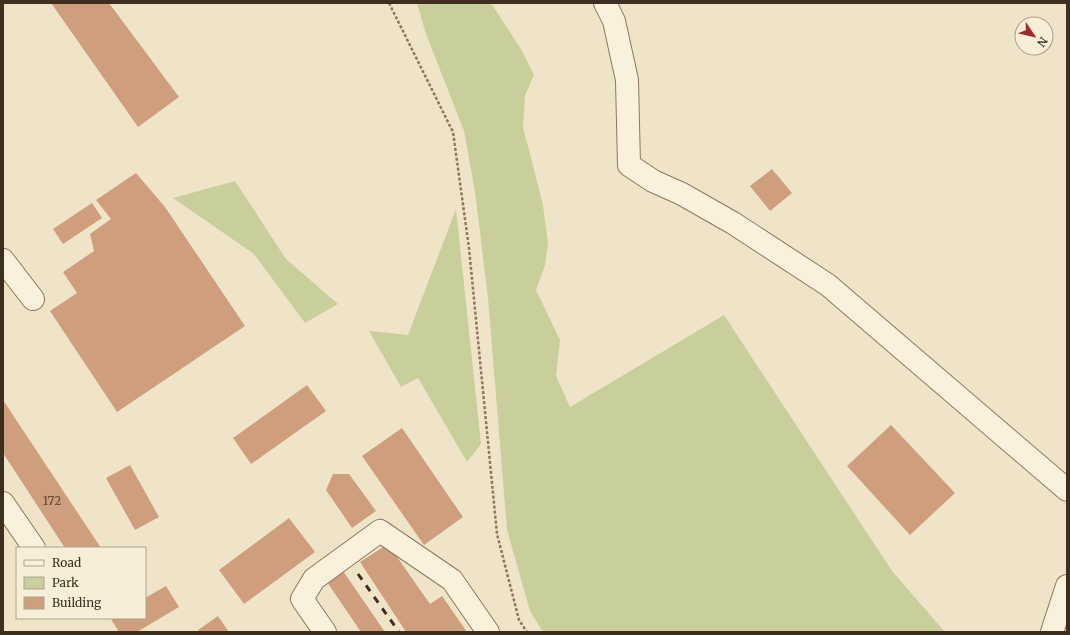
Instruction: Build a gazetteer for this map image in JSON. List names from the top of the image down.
{
  "house_numbers": ["172"],
  "legend": ["Road", "Park", "Building"],
  "north": "bottom right"
}
